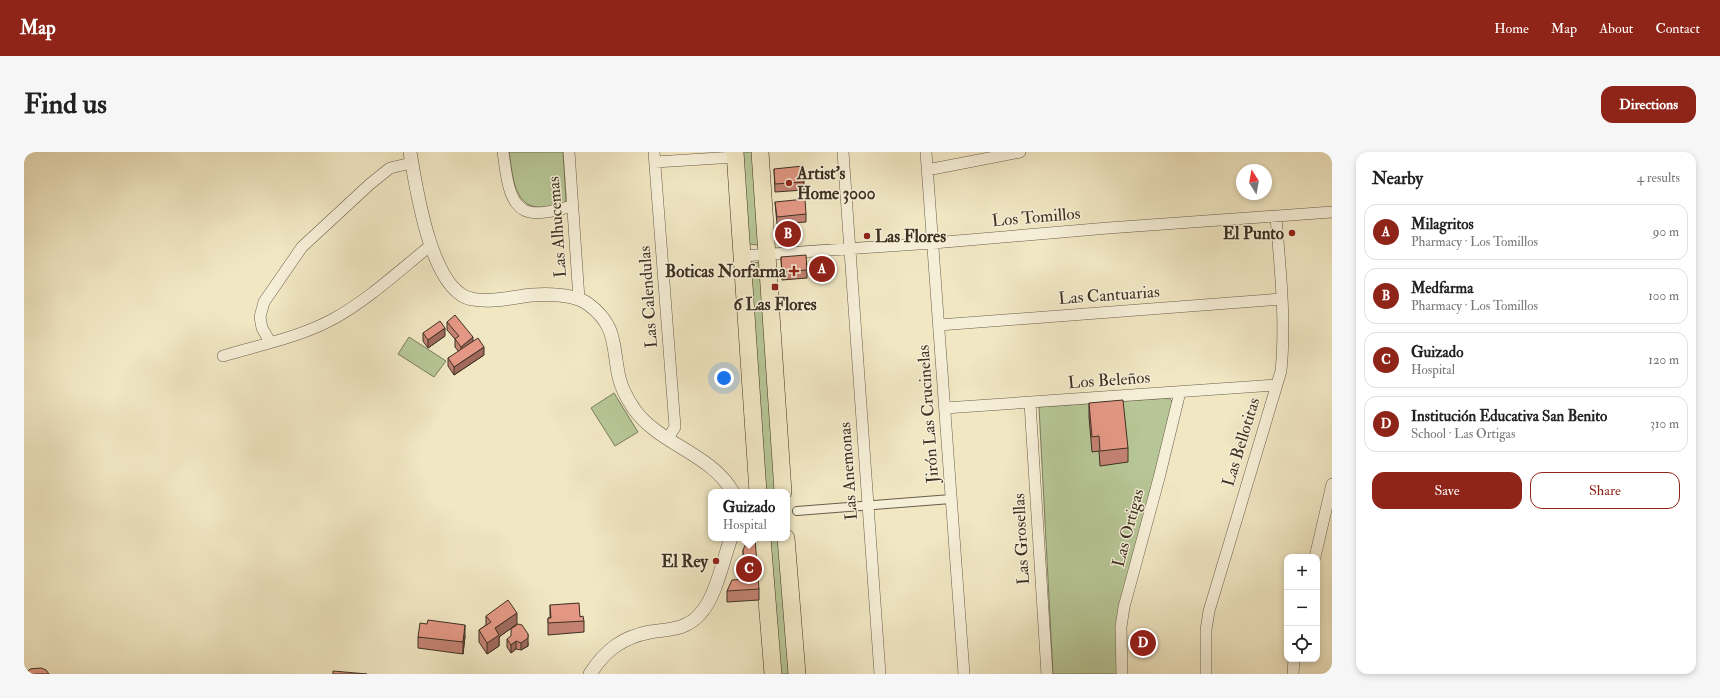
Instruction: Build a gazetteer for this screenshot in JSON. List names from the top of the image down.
{
  "streets": {
    "street": [
      "Los Tomillos",
      "Las Alhucemas",
      "Las Cantuarias",
      "Las Calendulas",
      "Los Beleños",
      "Jirón Las Crucinelas",
      "Las Bellotitas",
      "Las Anemonas",
      "Las Ortigas",
      "Las Grosellas"
    ]
  },
  "crossings": [
    ["Los Tomillos", "Jirón Las Crucinelas"],
    ["Los Tomillos", "Las Bellotitas"],
    ["Los Tomillos", "Las Anemonas"],
    ["Las Cantuarias", "Jirón Las Crucinelas"],
    ["Las Cantuarias", "Las Bellotitas"],
    ["Los Beleños", "Jirón Las Crucinelas"],
    ["Los Beleños", "Las Bellotitas"],
    ["Los Beleños", "Las Ortigas"],
    ["Los Beleños", "Las Grosellas"]
  ],
  "places": {
    "other": [
      "Artist's Home 3000",
      "El Punto",
      "Las Flores",
      "El Rey"
    ],
    "health": ["Boticas Norfarma"],
    "transit": ["6 Las Flores"]
  },
  "north": "top",
  "page": {
    "header": "Map",
    "nav": [
      "Home",
      "Map",
      "About",
      "Contact"
    ],
    "buttons": [
      "Directions",
      ["Save", "Share"]
    ],
    "title": "Find us",
    "heading": ["Nearby", "4 results"],
    "list": [
      {
        "mark": "A",
        "name": "Milagritos",
        "note": "Pharmacy · Los Tomillos",
        "value": "90 m"
      },
      {
        "mark": "B",
        "name": "Medfarma",
        "note": "Pharmacy · Los Tomillos",
        "value": "100 m"
      },
      {
        "mark": "C",
        "name": "Guizado",
        "note": "Hospital",
        "value": "120 m"
      },
      {
        "mark": "D",
        "name": "Institución Educativa San Benito",
        "note": "School · Las Ortigas",
        "value": "310 m"
      }
    ],
    "pins": [
      "B",
      "A",
      "C",
      "D"
    ],
    "popup": ["Guizado", "Hospital"],
    "map_buttons": ["+", "−"]
  }
}
